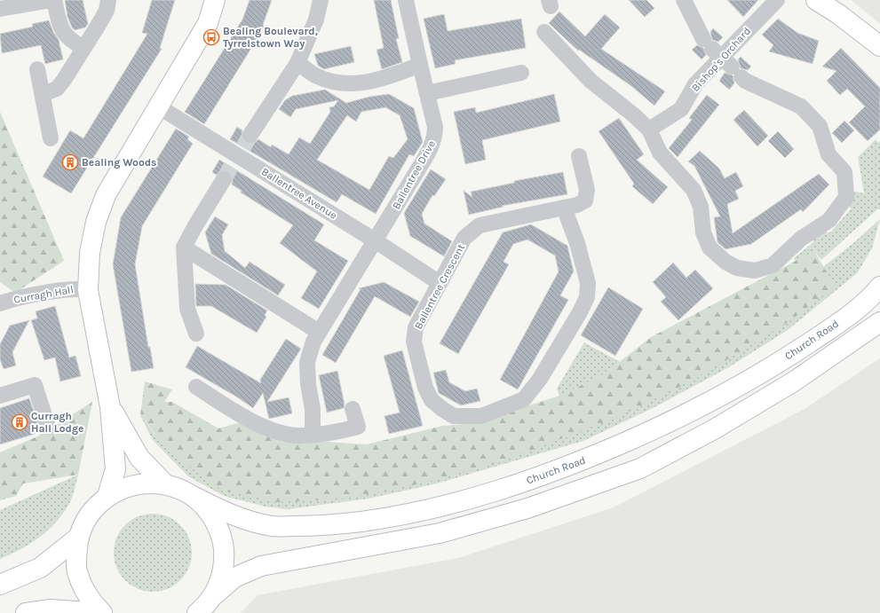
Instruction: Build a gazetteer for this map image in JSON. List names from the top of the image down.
{
  "streets": {
    "main road": ["Church Road"],
    "street": [
      "Bishop's Orchard",
      "Ballentree Drive",
      "Ballentree Avenue",
      "Ballentree Crescent",
      "Curragh Hall"
    ]
  },
  "crossings": [
    ["Ballentree Drive", "Ballentree Avenue"],
    ["Ballentree Avenue", "Ballentree Crescent"]
  ],
  "places": {
    "bus stop": ["Bealing Boulevard, Tyrrelstown Way"],
    "building": ["Bealing Woods", "Curragh Hall Lodge"]
  }
}
